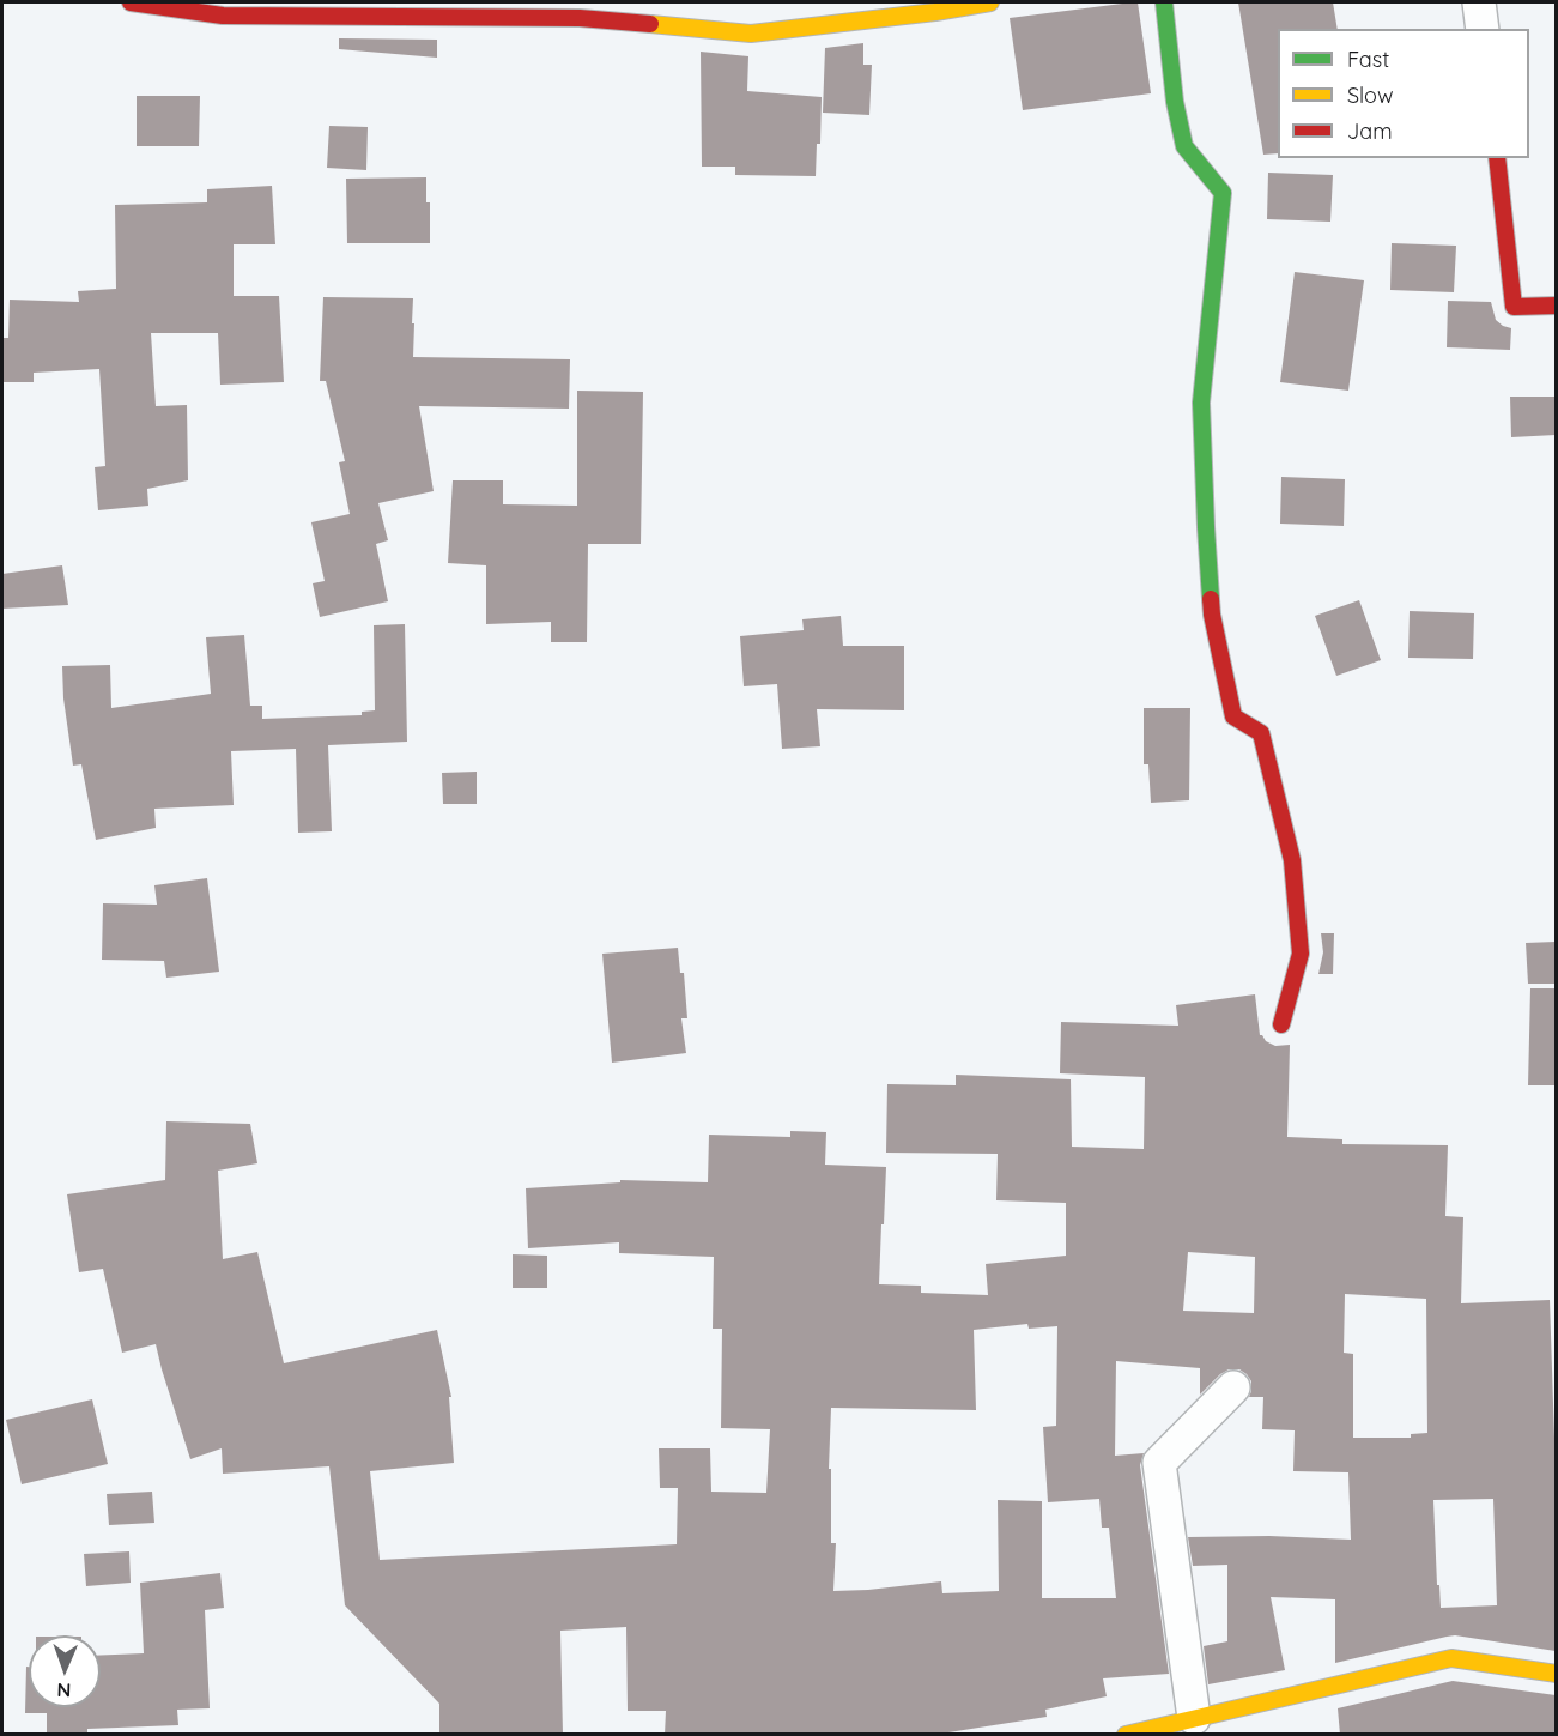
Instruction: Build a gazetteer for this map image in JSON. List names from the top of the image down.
{
  "legend": ["Fast", "Slow", "Jam"],
  "north": "bottom"
}
